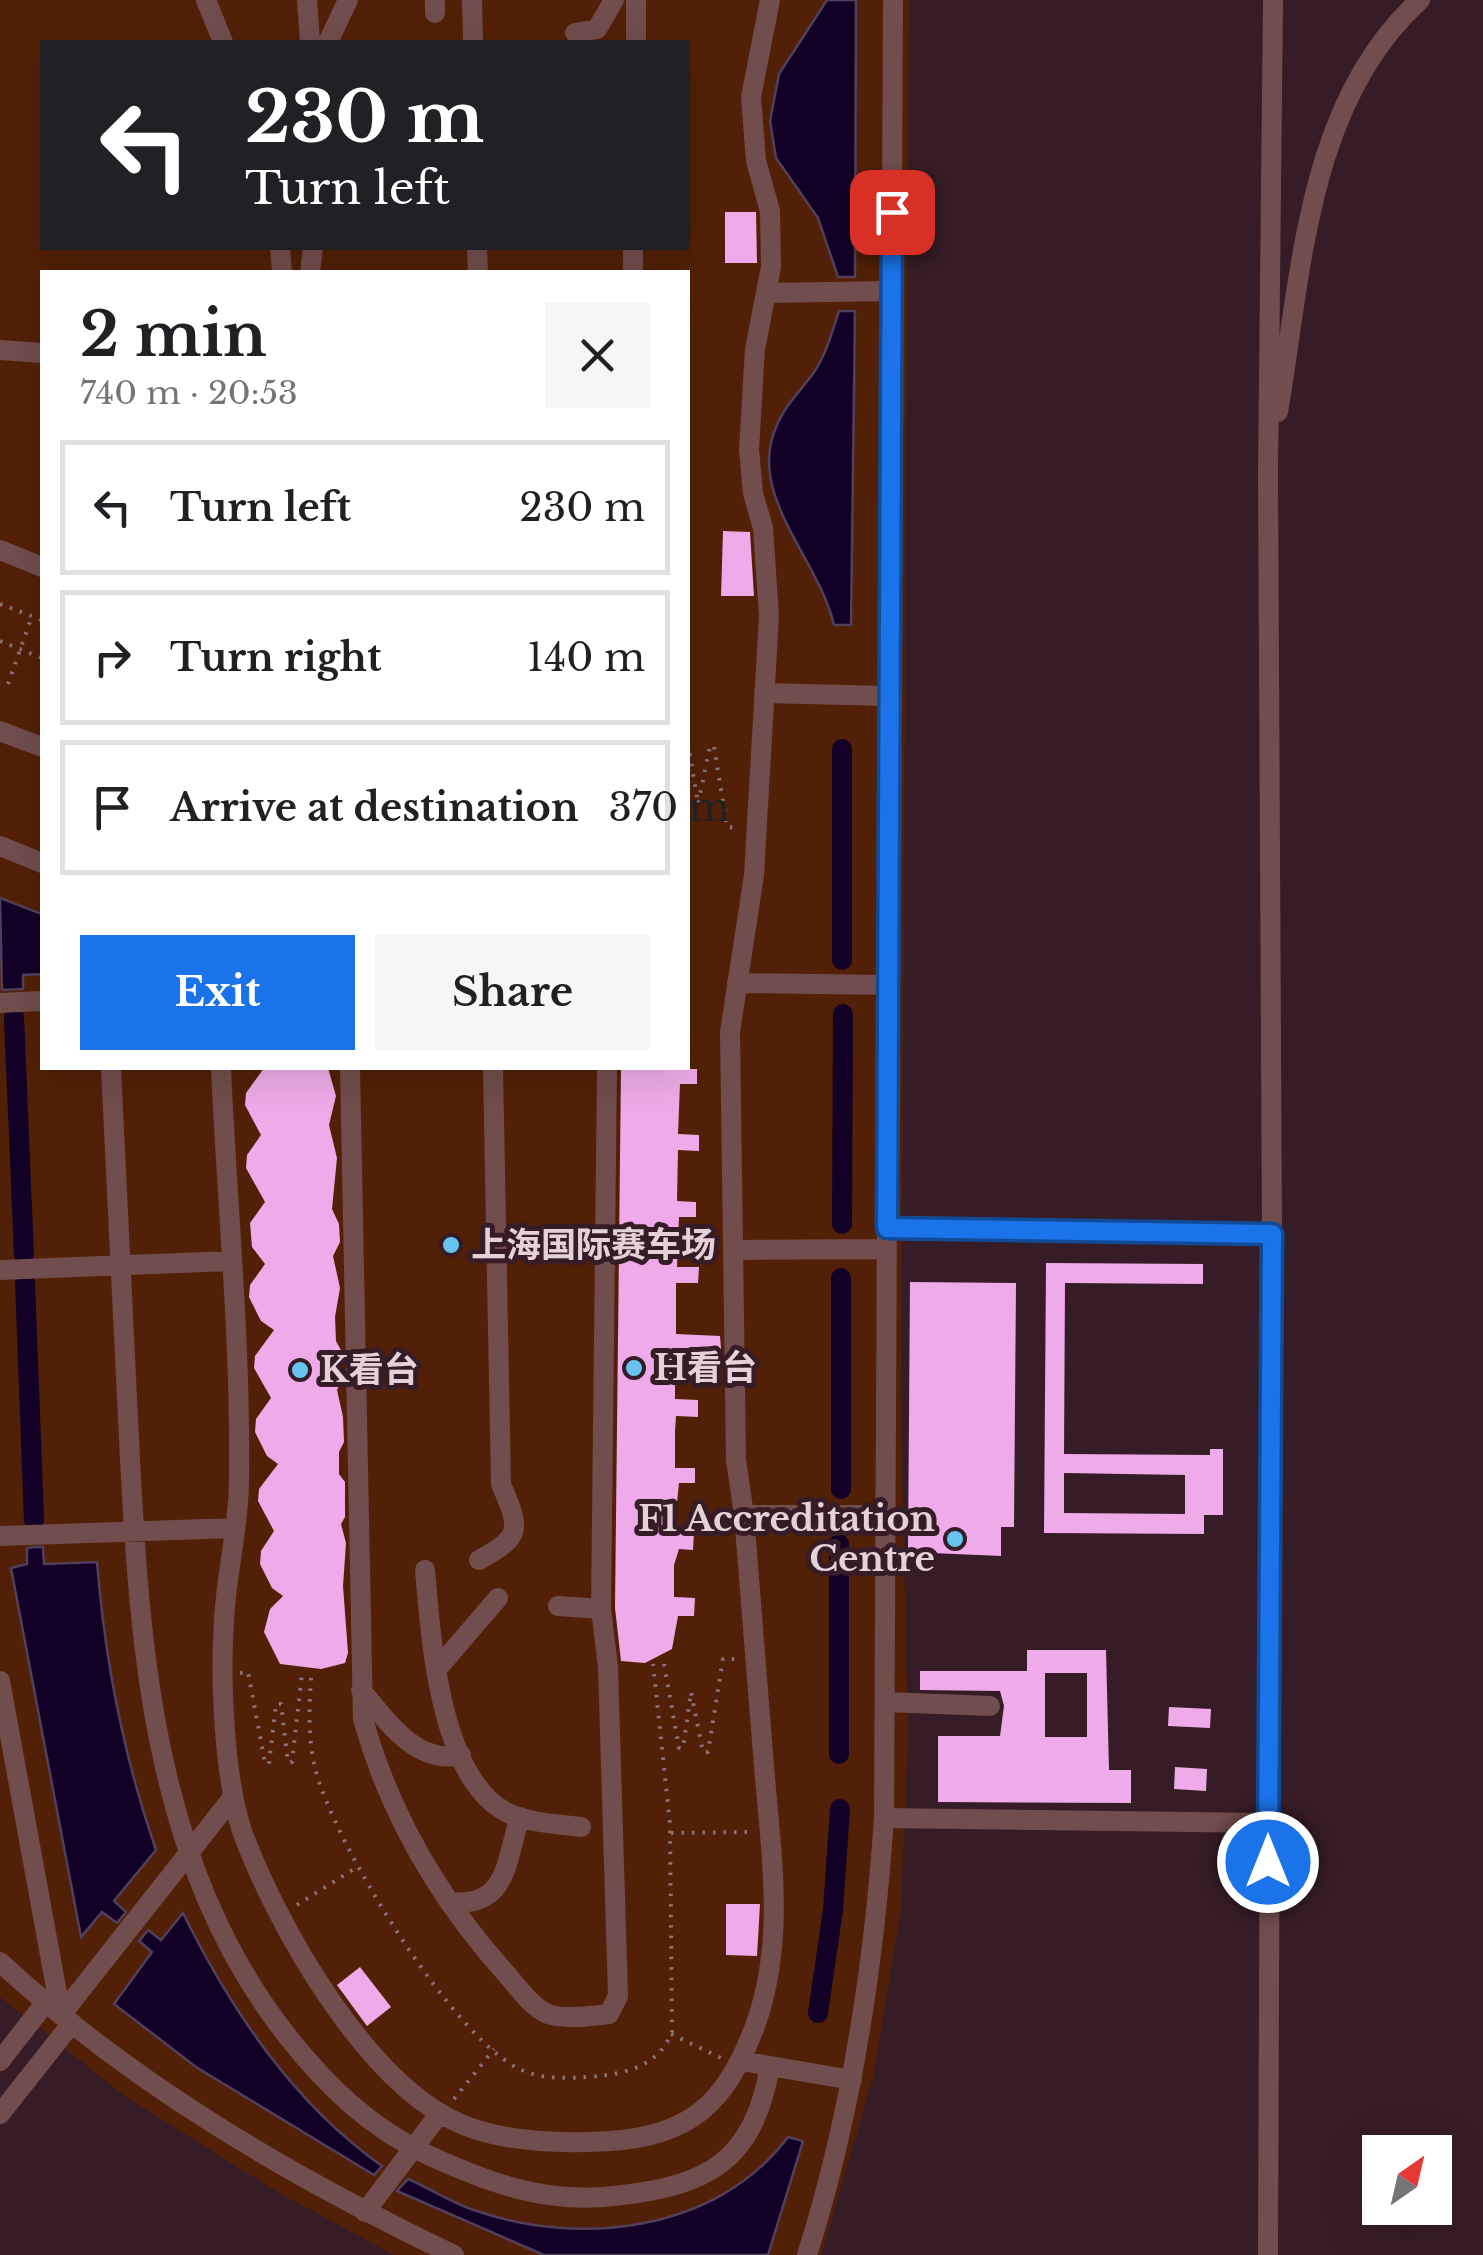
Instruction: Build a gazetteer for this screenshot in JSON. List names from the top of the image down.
{
  "places": [
    "上海国际赛车场",
    "H看台",
    "K看台",
    "F1 Accreditation Centre"
  ],
  "north": "top right",
  "page": {
    "turn": ["230 m", "Turn left"],
    "heading": ["2 min", "740 m · 20:53"],
    "list": [
      {
        "name": "Turn left",
        "value": "230 m"
      },
      {
        "name": "Turn right",
        "value": "140 m"
      },
      {
        "name": "Arrive at destination",
        "value": "370 m"
      }
    ],
    "buttons": ["Exit", "Share"]
  }
}
